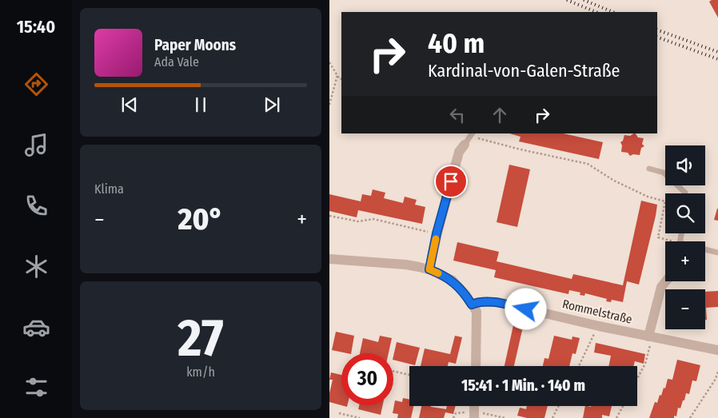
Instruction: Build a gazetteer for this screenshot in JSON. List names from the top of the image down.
{
  "streets": {
    "street": ["Rommelstraße"]
  },
  "page": {
    "tabs": "15:40",
    "turn": ["40 m", "Kardinal-von-Galen-Straße"],
    "song": ["Paper Moons", "Ada Vale"],
    "tile": [
      "Klima",
      ["27", "km/h"]
    ],
    "map_buttons": ["+", "−"],
    "heat": ["−", "20°", "+"],
    "limit": "30",
    "trip": "15:41 · 1 Min. · 140 m"
  }
}
